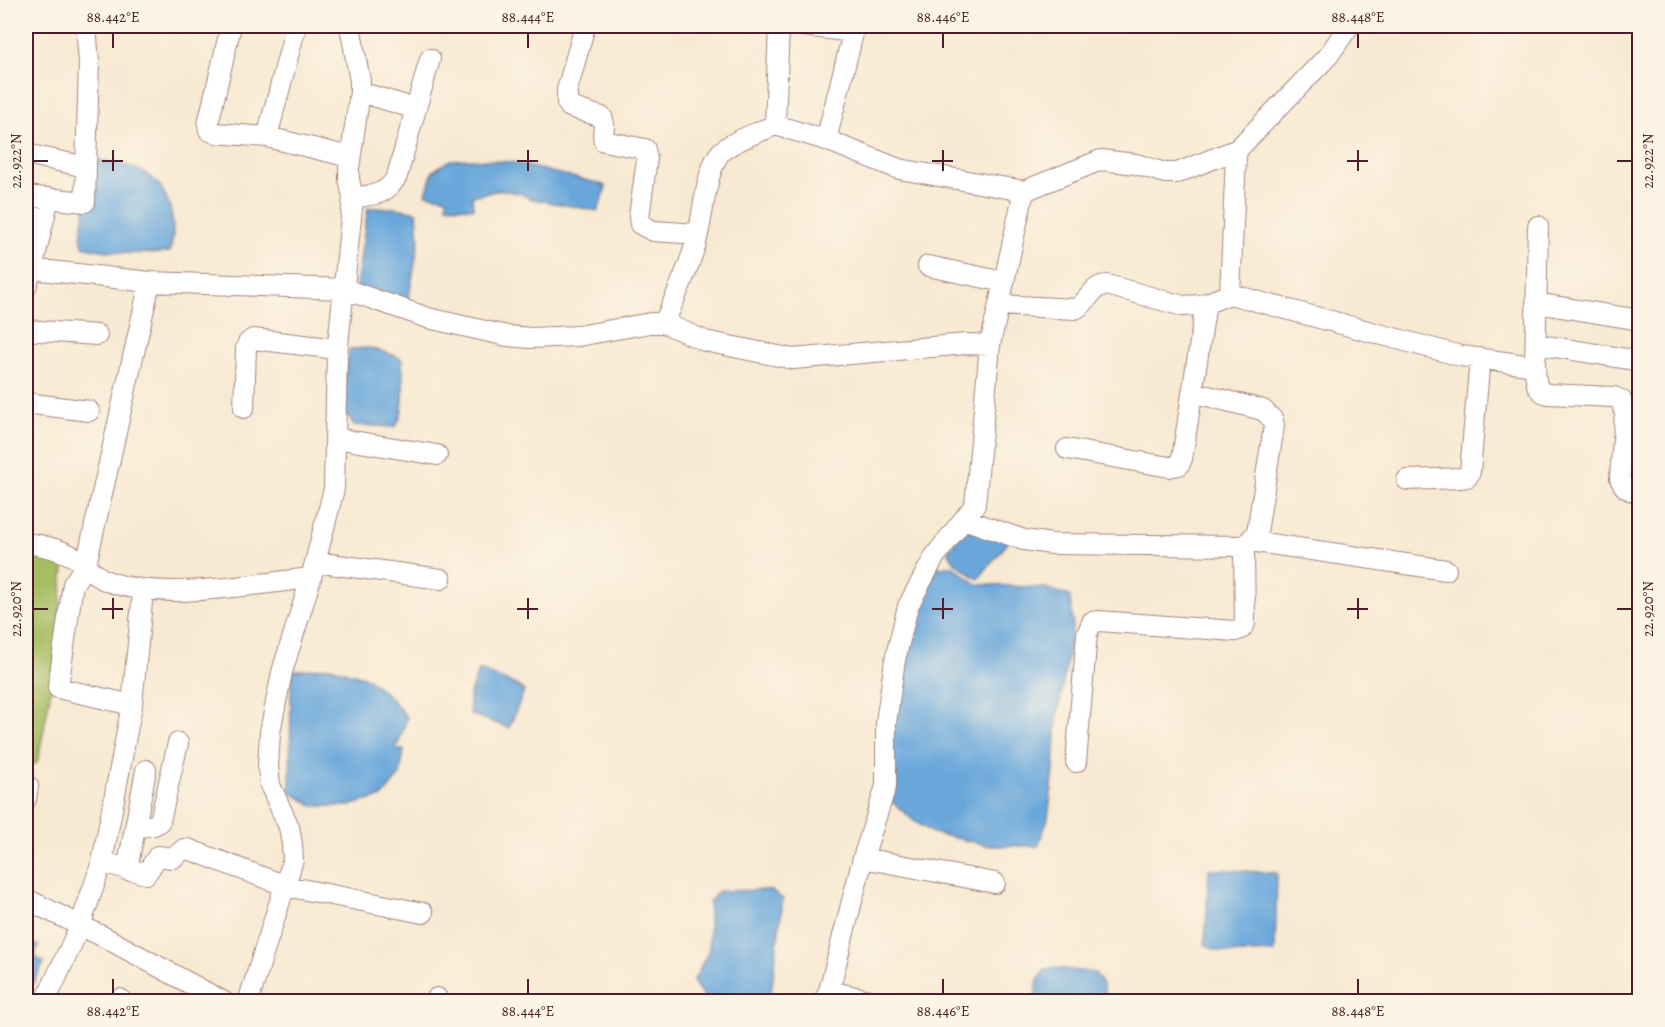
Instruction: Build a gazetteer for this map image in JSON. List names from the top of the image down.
{
  "coordinates": [
    "88.442°E",
    "88.444°E",
    "88.446°E",
    "88.448°E",
    "22.922°N",
    "22.920°N"
  ]
}
